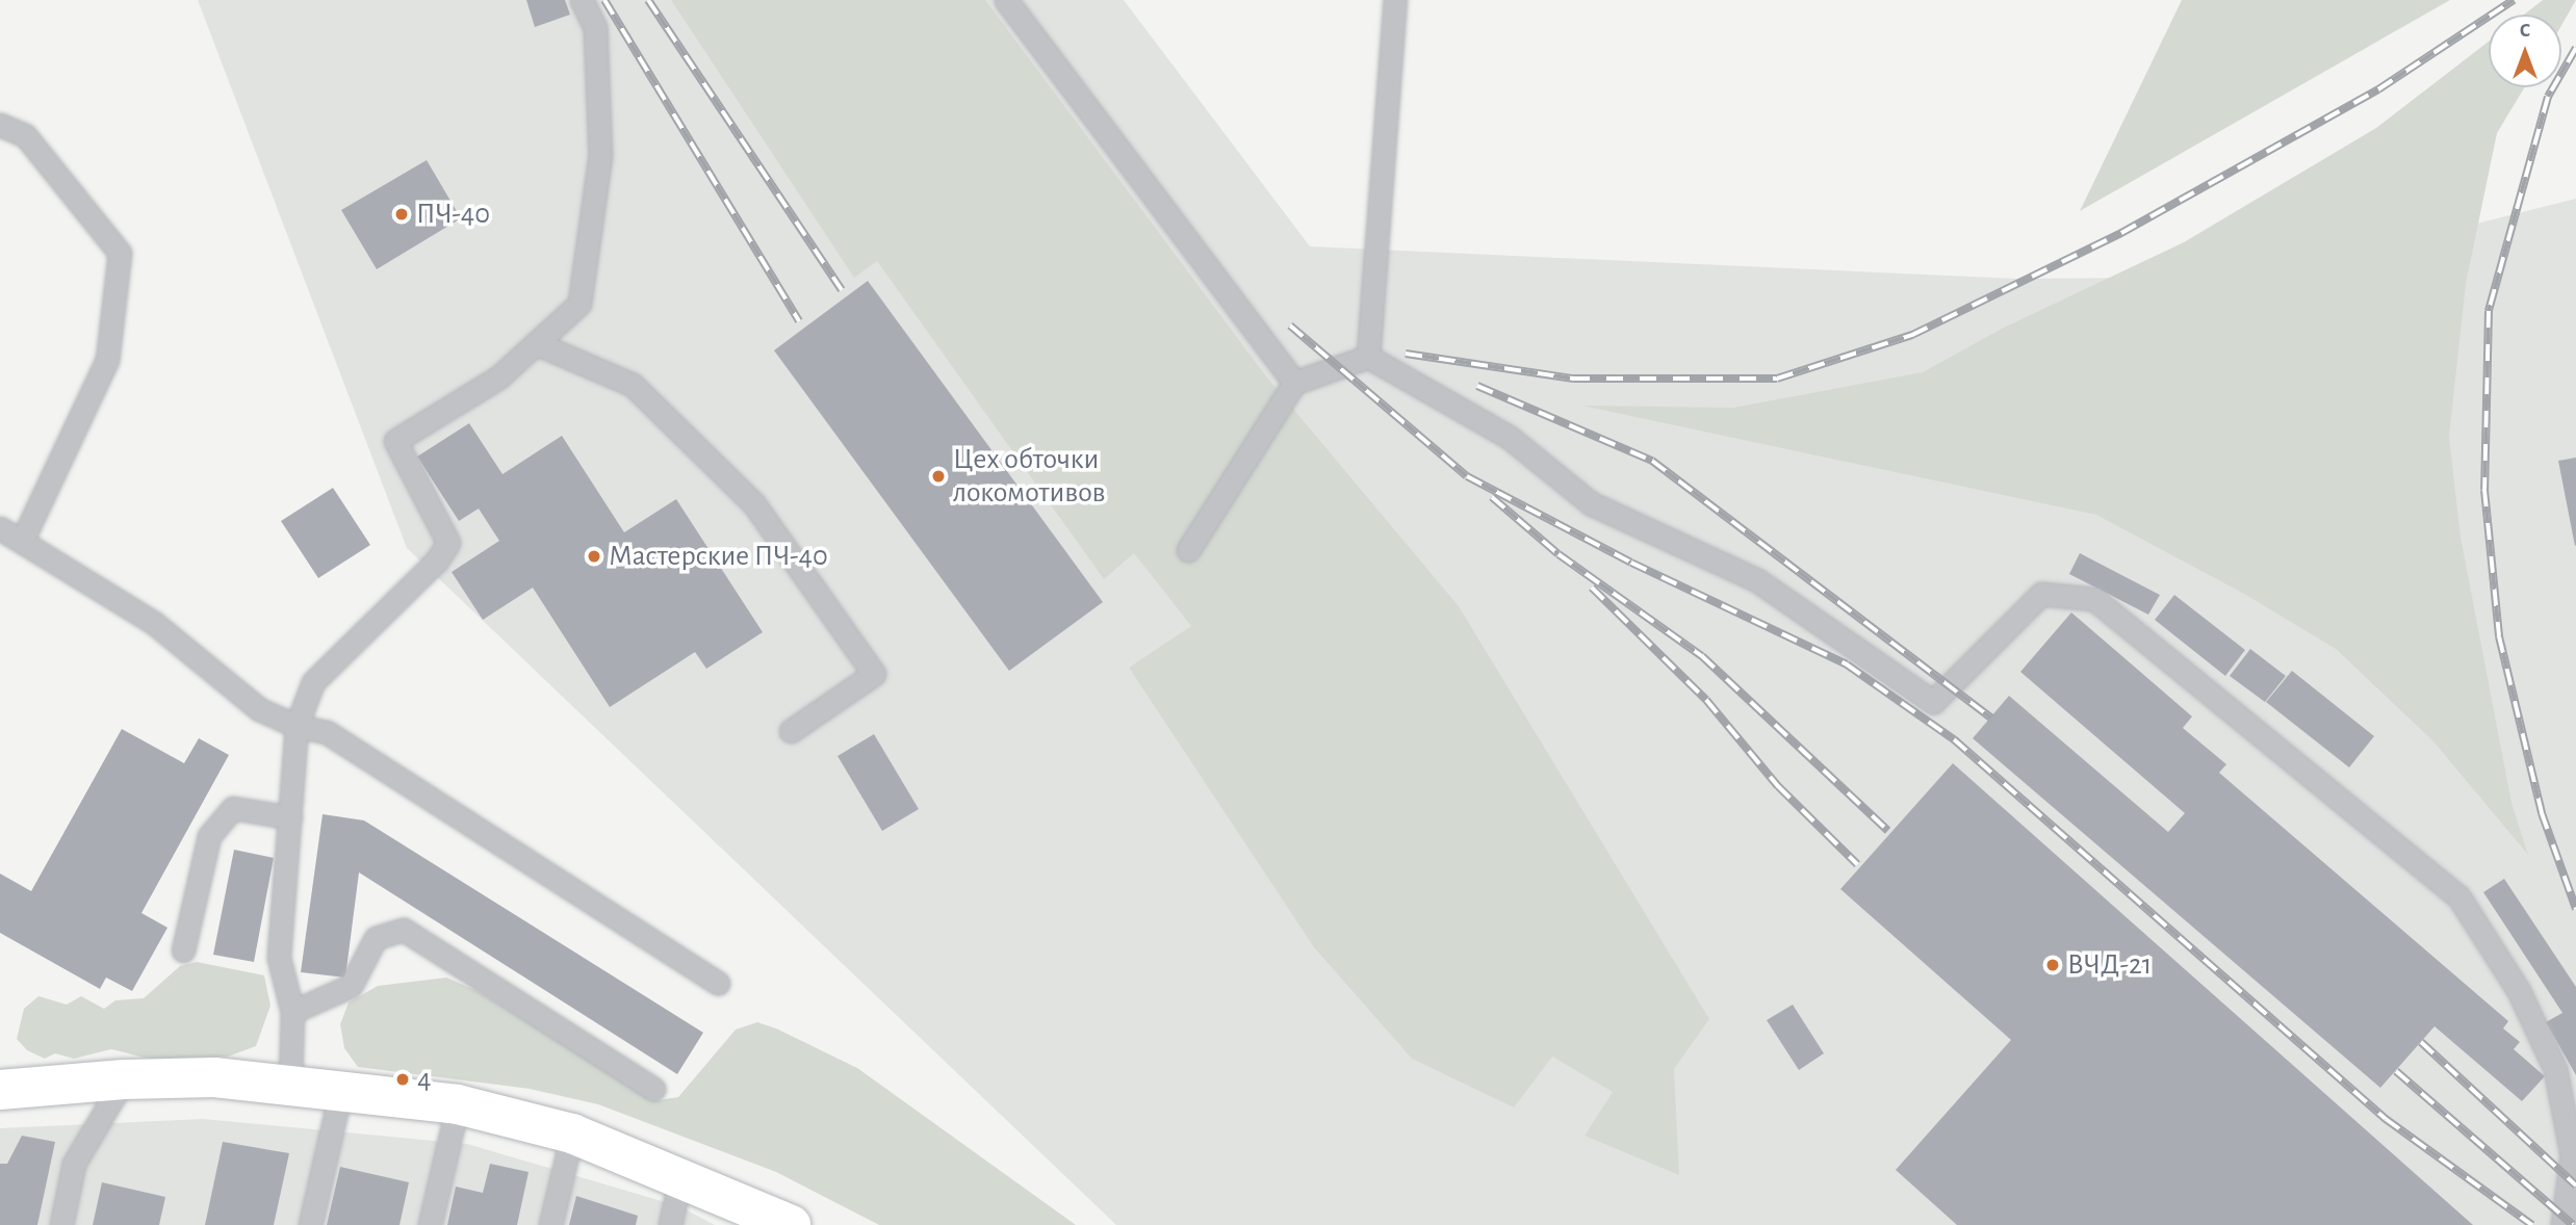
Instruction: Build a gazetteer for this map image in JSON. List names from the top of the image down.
{
  "places": [
    "ПЧ-40",
    "Цех обточки локомотивов",
    "Мастерские ПЧ-40",
    "ВЧД-21",
    "4"
  ],
  "north": "top"
}
